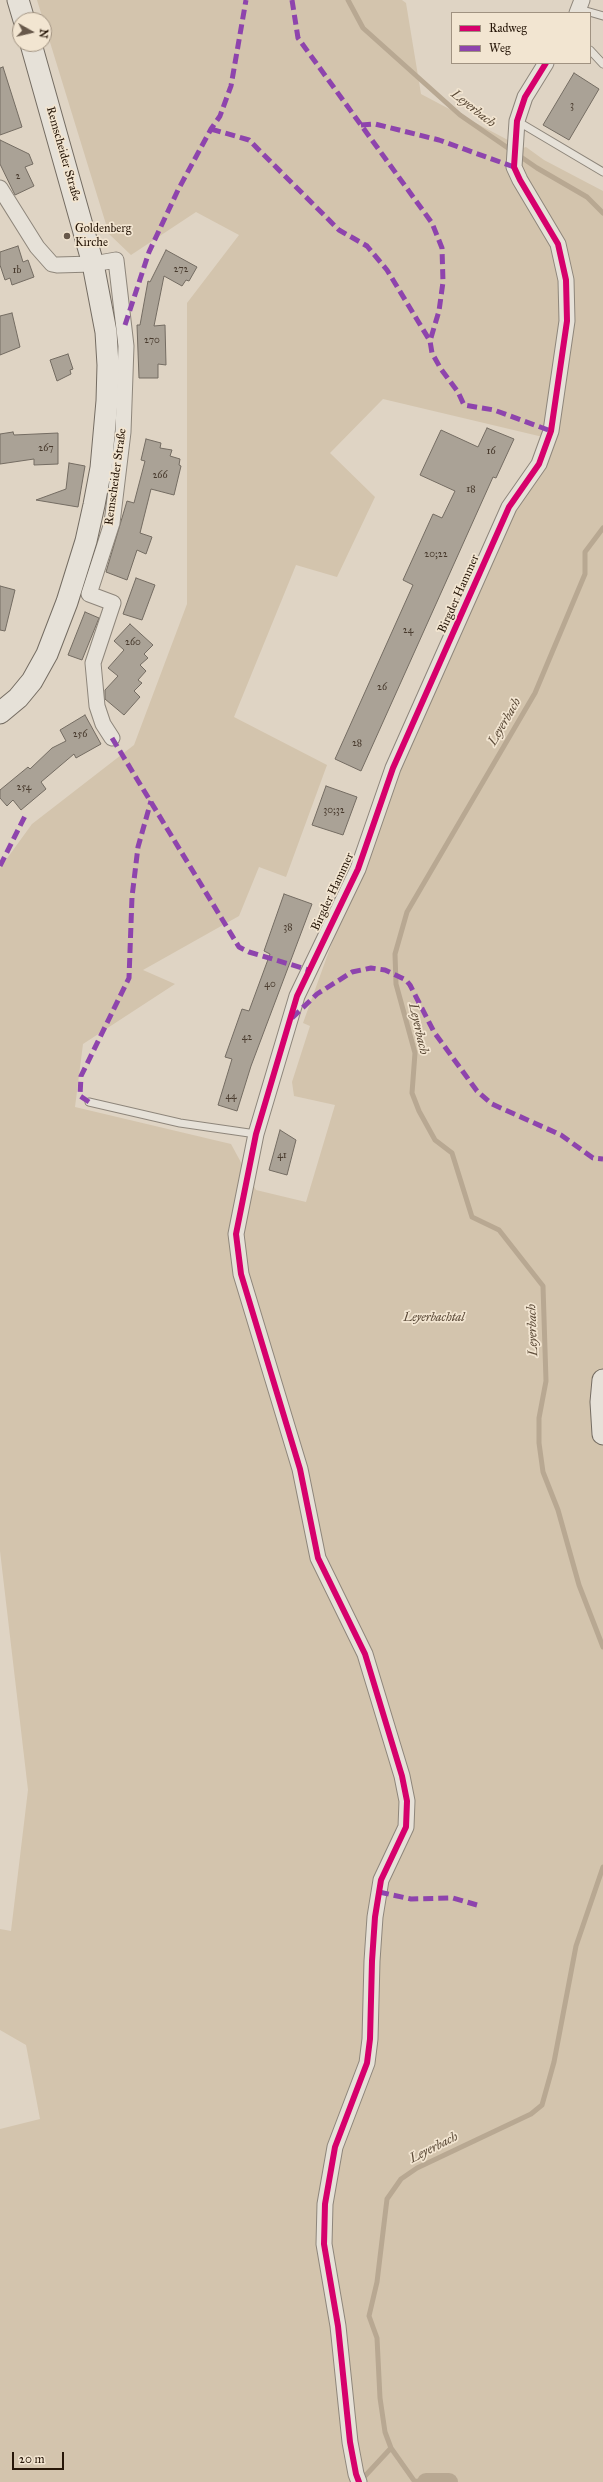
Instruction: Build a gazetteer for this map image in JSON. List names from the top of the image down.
{
  "streets": {
    "main road": ["Remscheider Straße"],
    "street": ["Birgder Hammer"]
  },
  "water": ["Leyerbach"],
  "parks": ["Leyerbachtal"],
  "places": ["Goldenberg Kirche"],
  "house_numbers": [
    "3",
    "2",
    "272",
    "1b",
    "270",
    "267",
    "16",
    "266",
    "18",
    "20;22",
    "24",
    "260",
    "26",
    "256",
    "28",
    "254",
    "30;32",
    "38",
    "40",
    "42",
    "44",
    "41"
  ],
  "legend": ["Radweg", "Weg"],
  "scale_bar": "20 m",
  "north": "right"
}
